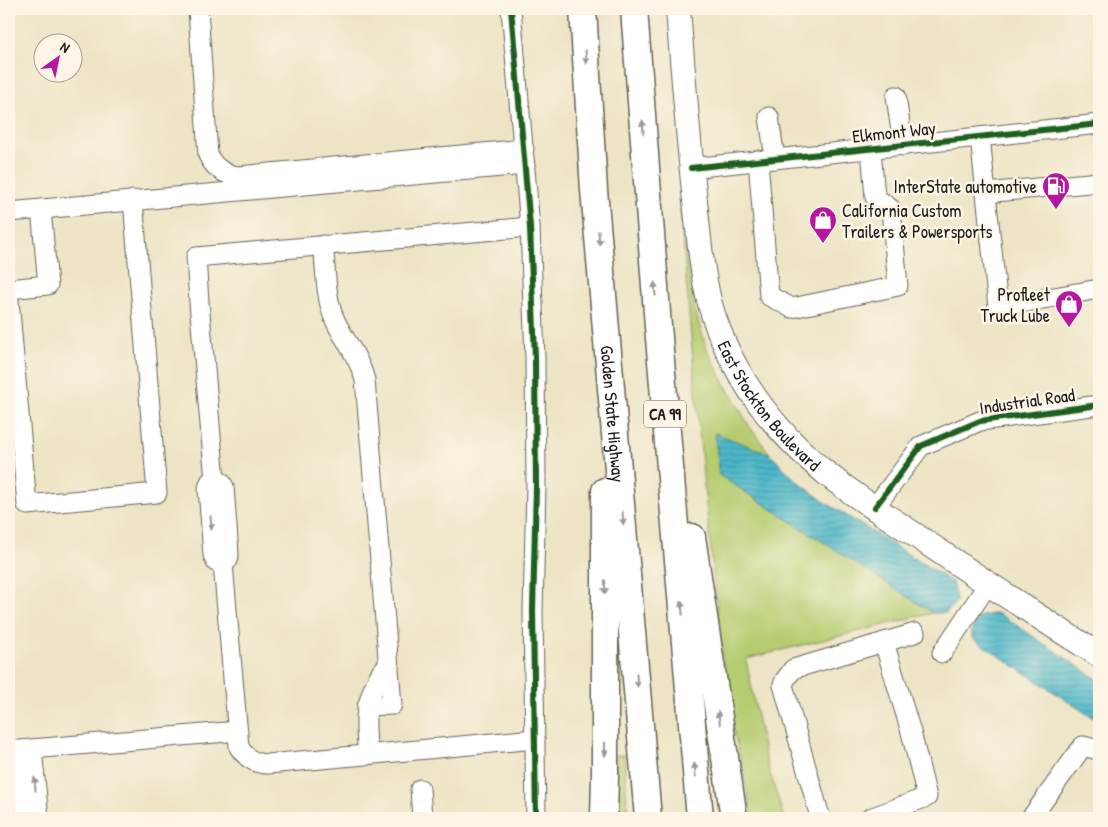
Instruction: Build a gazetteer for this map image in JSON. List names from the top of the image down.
{
  "streets": {
    "highway": ["Golden State Highway", "CA 99"],
    "main road": ["East Stockton Boulevard"],
    "street": ["Elkmont Way", "Industrial Road"]
  },
  "crossings": [
    ["Elkmont Way", "East Stockton Boulevard"],
    ["Industrial Road", "East Stockton Boulevard"]
  ],
  "places": {
    "fuel station": ["InterState automotive"],
    "shop": ["California Custom Trailers & Powersports", "Profleet Truck Lube"]
  },
  "north": "top right"
}
